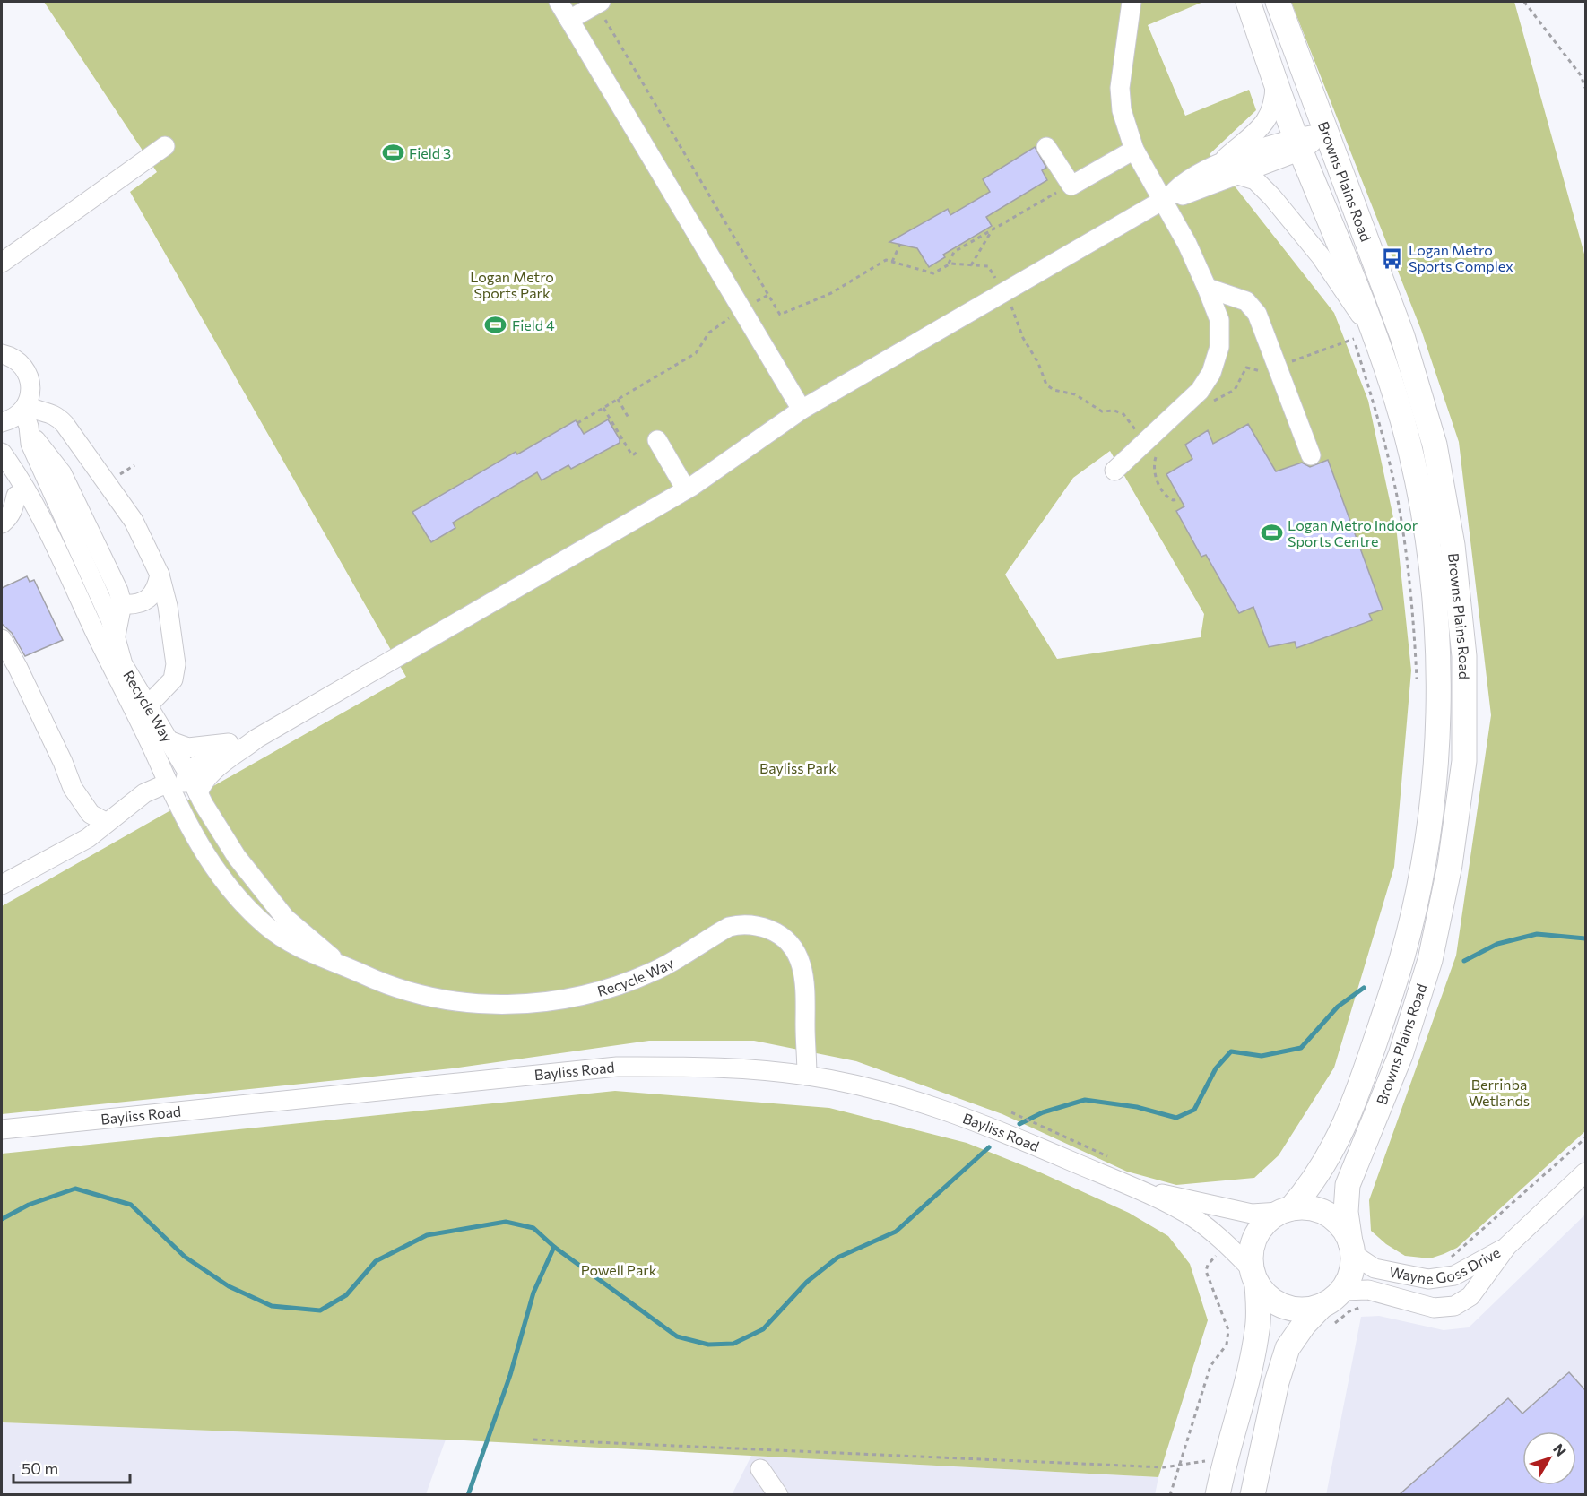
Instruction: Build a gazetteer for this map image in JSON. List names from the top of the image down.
{
  "streets": {
    "main road": ["Browns Plains Road"],
    "street": ["Recycle Way", "Bayliss Road", "Wayne Goss Drive"]
  },
  "crossings": [
    ["Browns Plains Road", "Bayliss Road"],
    ["Browns Plains Road", "Wayne Goss Drive"],
    ["Recycle Way", "Bayliss Road"],
    ["Bayliss Road", "Wayne Goss Drive"]
  ],
  "parks": [
    "Logan Metro Sports Park",
    "Bayliss Park",
    "Berrinba Wetlands",
    "Powell Park"
  ],
  "places": {
    "sports": ["Field 3", "Field 4", "Logan Metro Indoor Sports Centre"],
    "bus stop": ["Logan Metro Sports Complex"]
  },
  "scale_bar": "50 m",
  "north": "top right"
}
